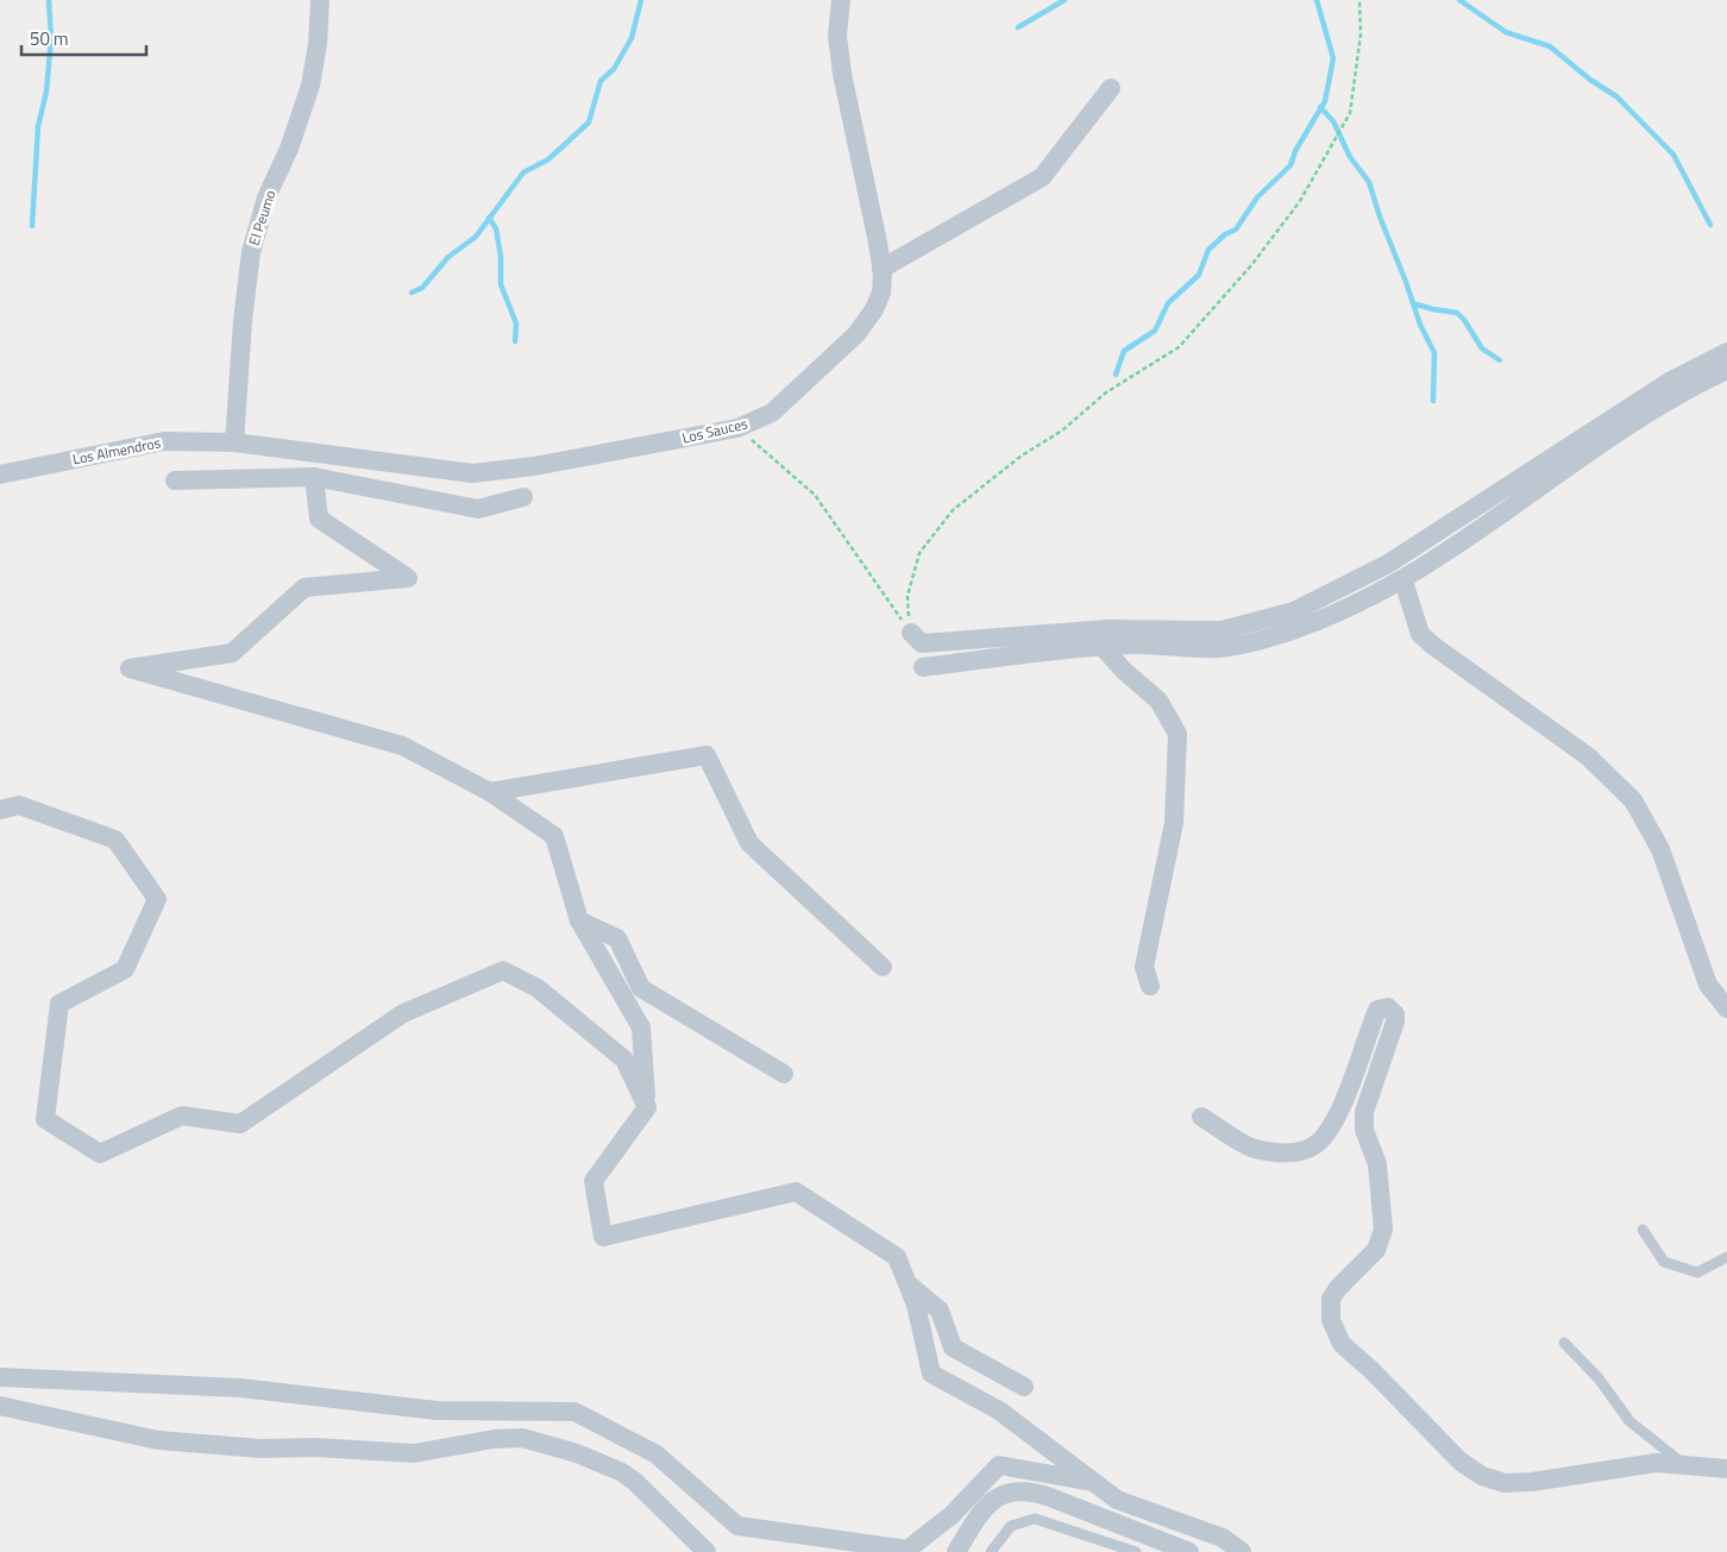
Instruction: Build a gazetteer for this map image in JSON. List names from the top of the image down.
{
  "streets": {
    "street": ["El Peumo", "Los Sauces", "Los Almendros"]
  },
  "crossings": [
    ["El Peumo", "Los Sauces"],
    ["El Peumo", "Los Almendros"],
    ["Los Sauces", "Los Almendros"]
  ],
  "scale_bar": "50 m"
}
